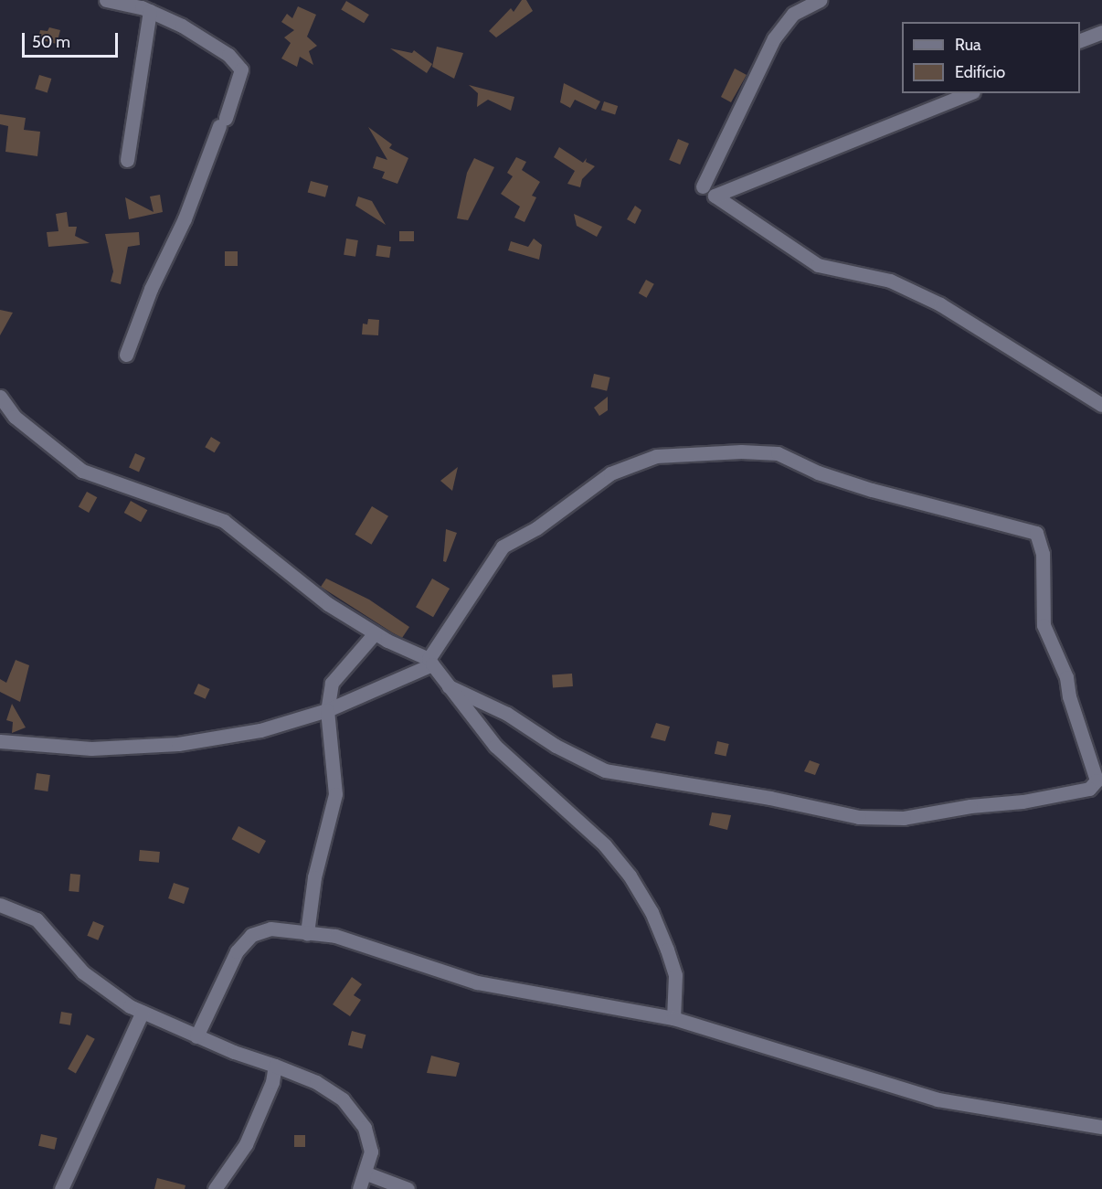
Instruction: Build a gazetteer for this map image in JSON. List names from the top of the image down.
{
  "legend": ["Rua", "Edifício"],
  "scale_bar": "50 m"
}
